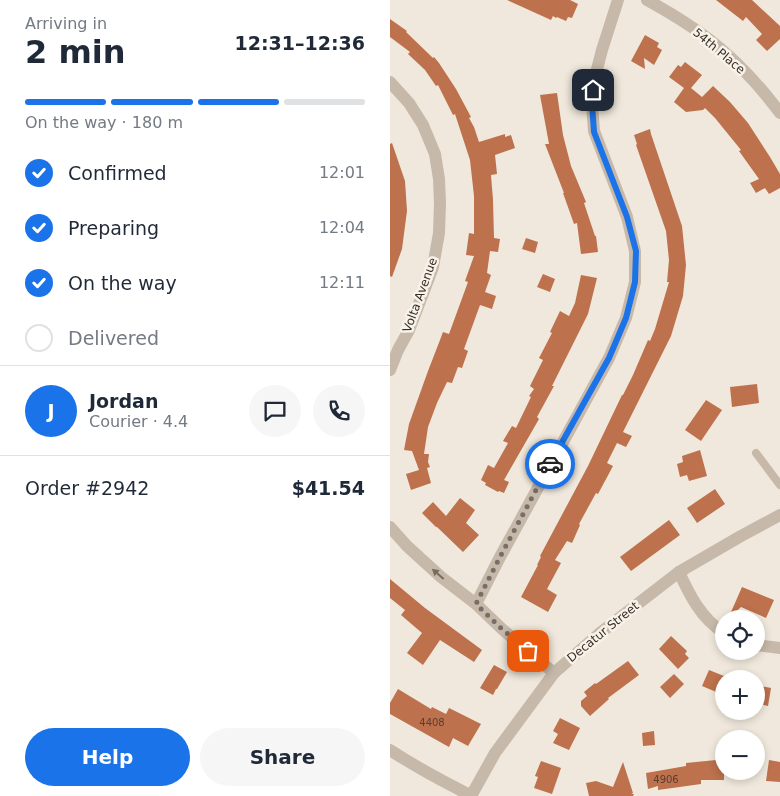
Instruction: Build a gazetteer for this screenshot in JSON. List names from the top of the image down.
{
  "streets": {
    "street": ["54th Place", "Volta Avenue", "Decatur Street"]
  },
  "house_numbers": ["4408", "4906"],
  "page": {
    "heading": ["2 min", "Arriving in", "12:31–12:36"],
    "panel": [
      "Jordan",
      "Courier · 4.4",
      "Order #2942",
      "$41.54"
    ],
    "bar": "On the way · 180 m",
    "list": [
      ["Confirmed", "12:01"],
      ["Preparing", "12:04"],
      ["On the way", "12:11"],
      "Delivered"
    ],
    "round": "J",
    "map_buttons": ["+", "−"],
    "buttons": ["Help", "Share"]
  }
}
